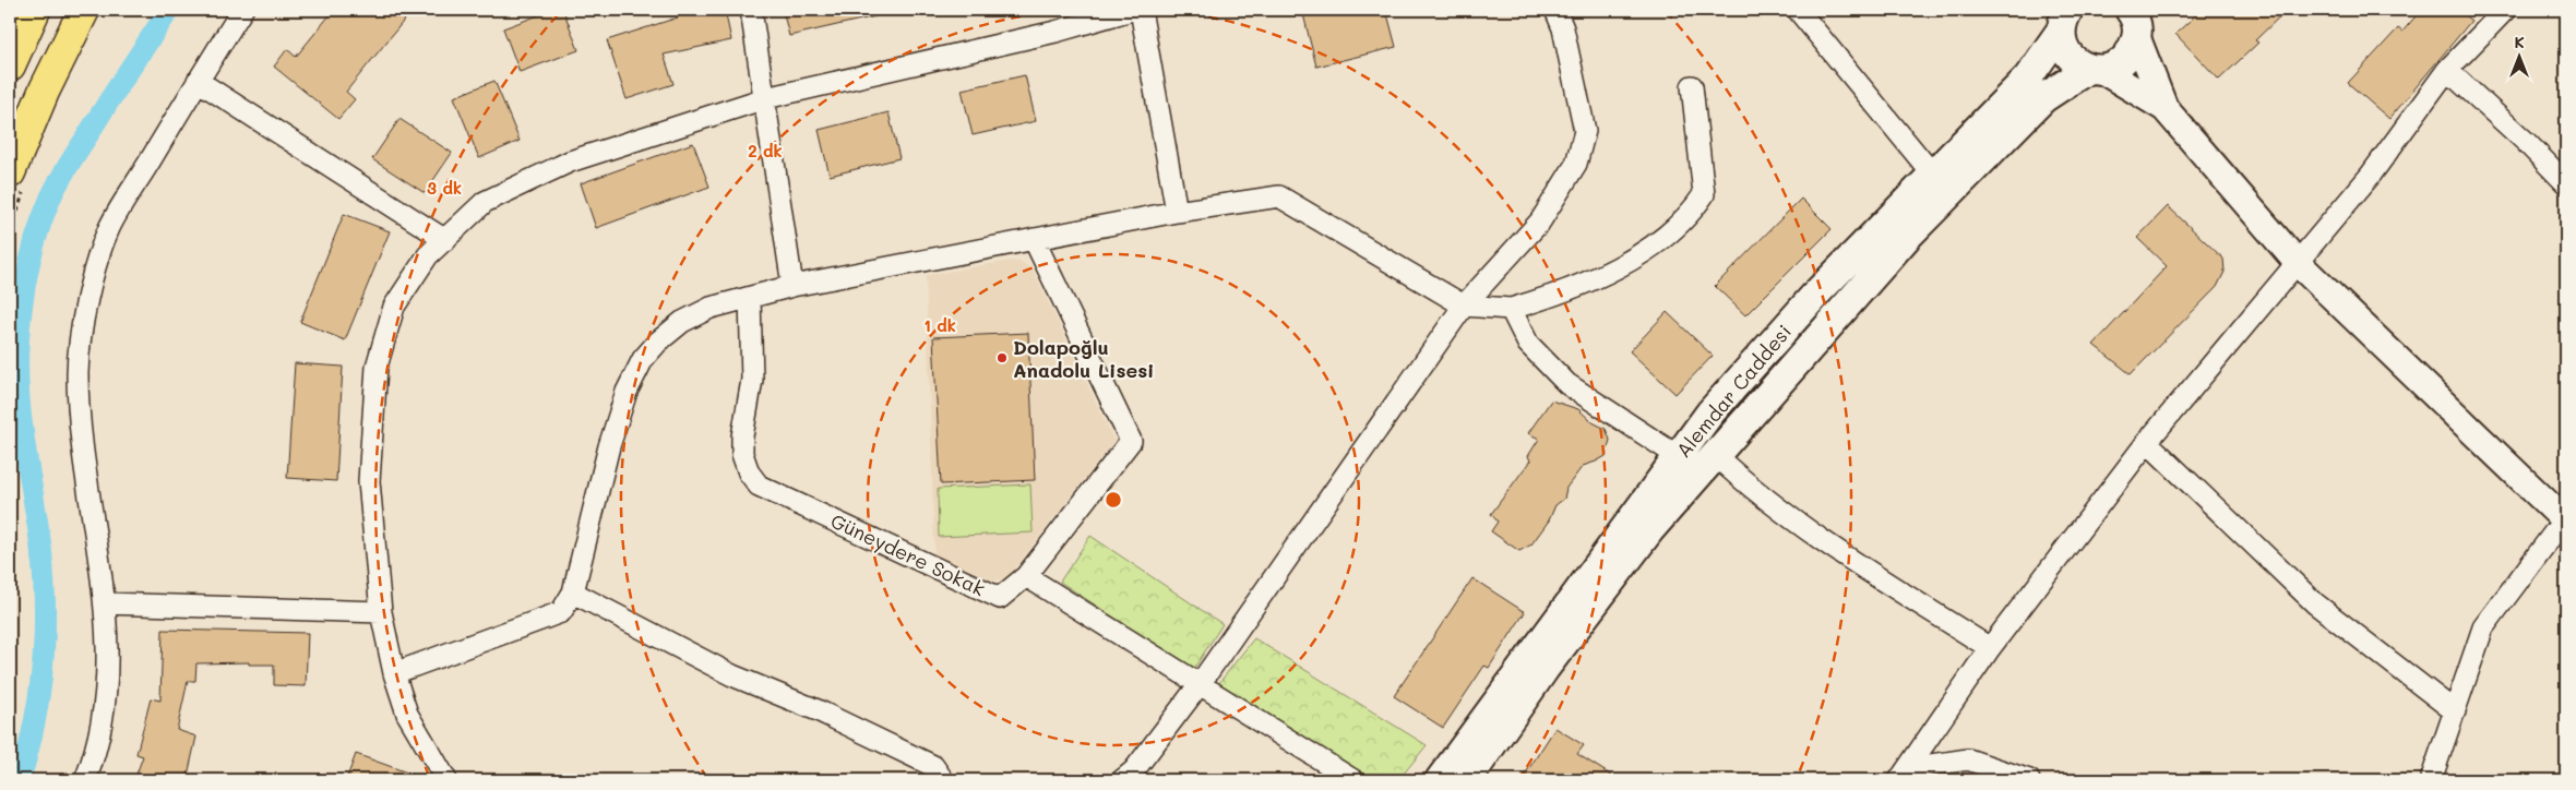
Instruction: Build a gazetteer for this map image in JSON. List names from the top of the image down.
{
  "streets": {
    "main road": ["Alemdar Caddesi"],
    "street": ["Güneydere Sokak"]
  },
  "places": ["Dolapoğlu Anadolu Lisesi"],
  "north": "top",
  "rings": ["2 dk", "3 dk", "1 dk"]
}
